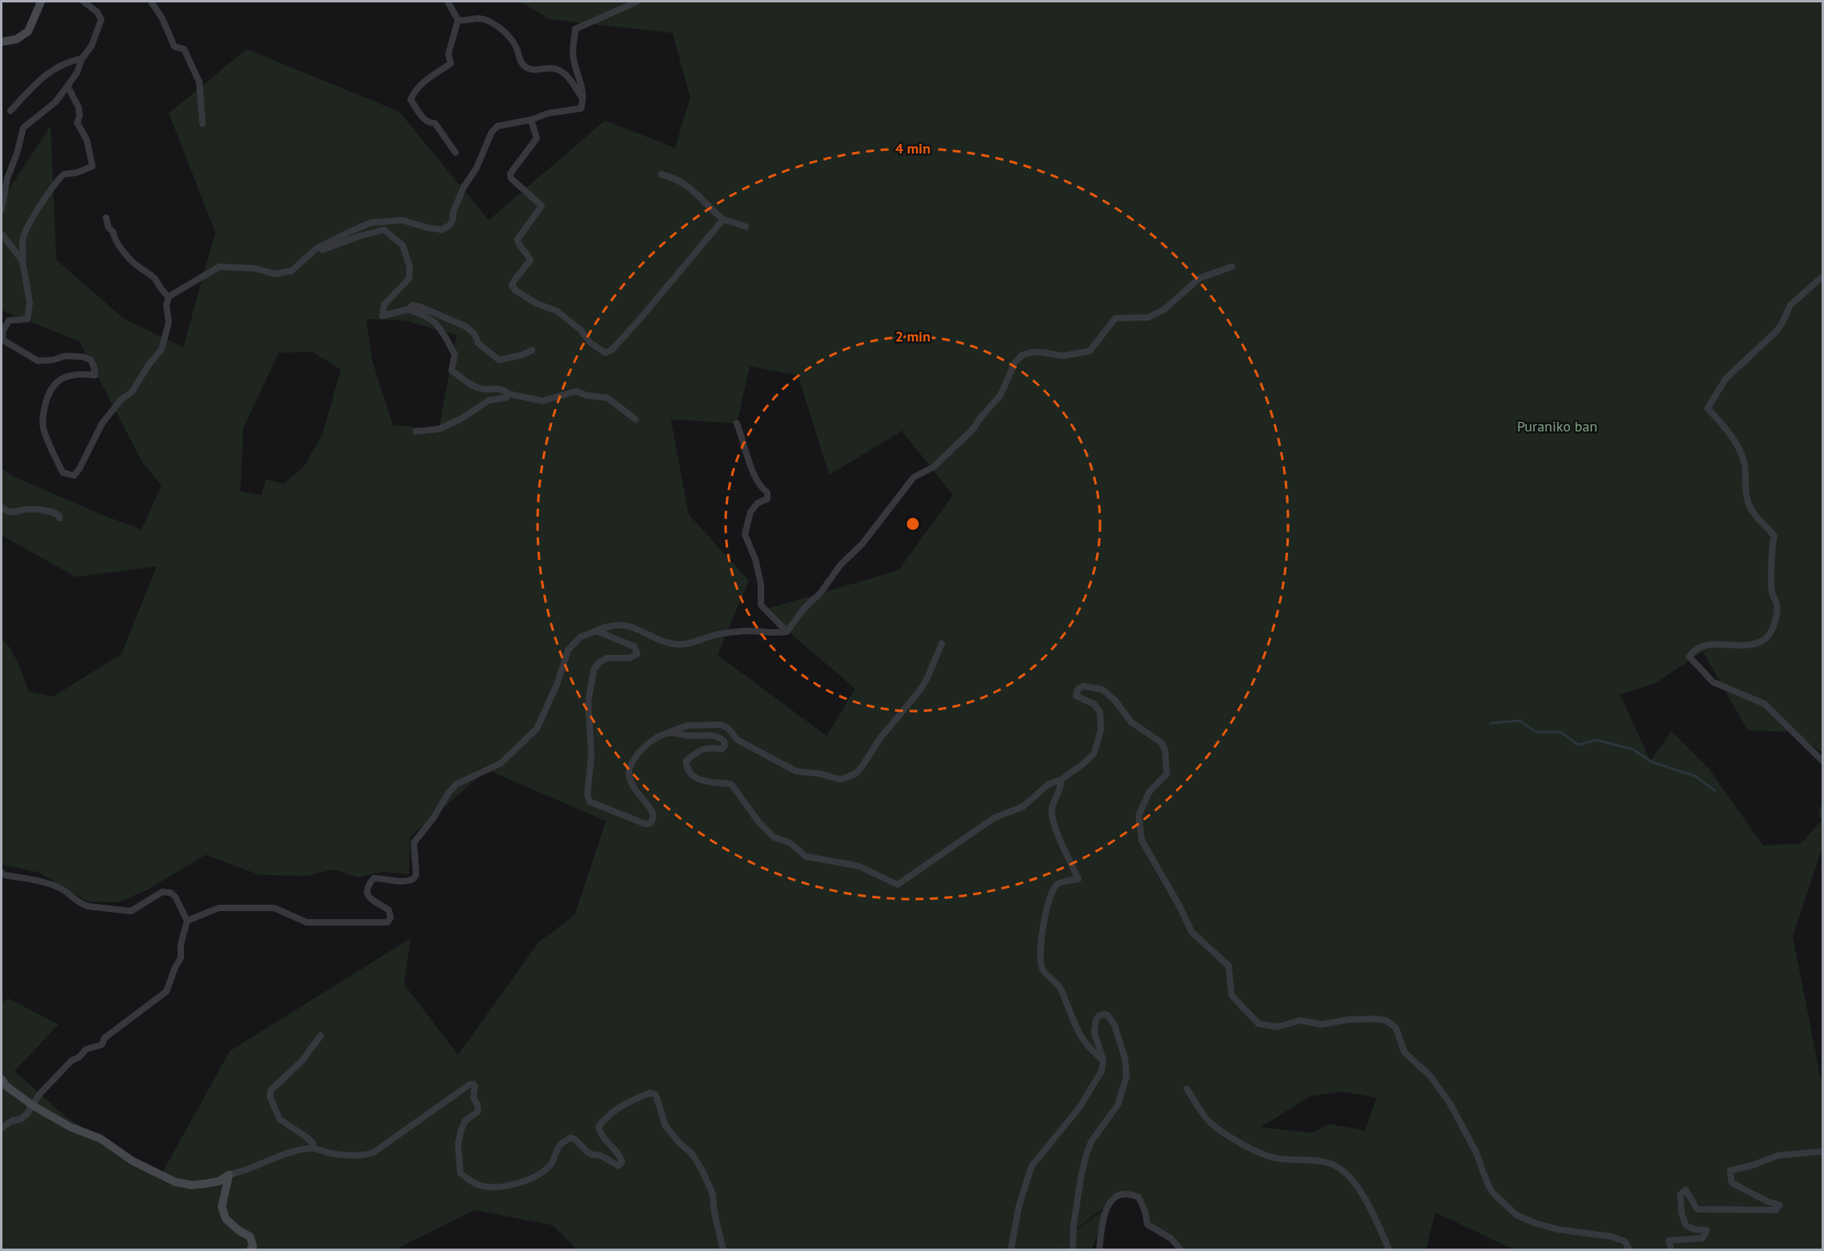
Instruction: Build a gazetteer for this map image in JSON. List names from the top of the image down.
{
  "parks": ["Puraniko ban"],
  "rings": ["4 min", "2 min"]
}
